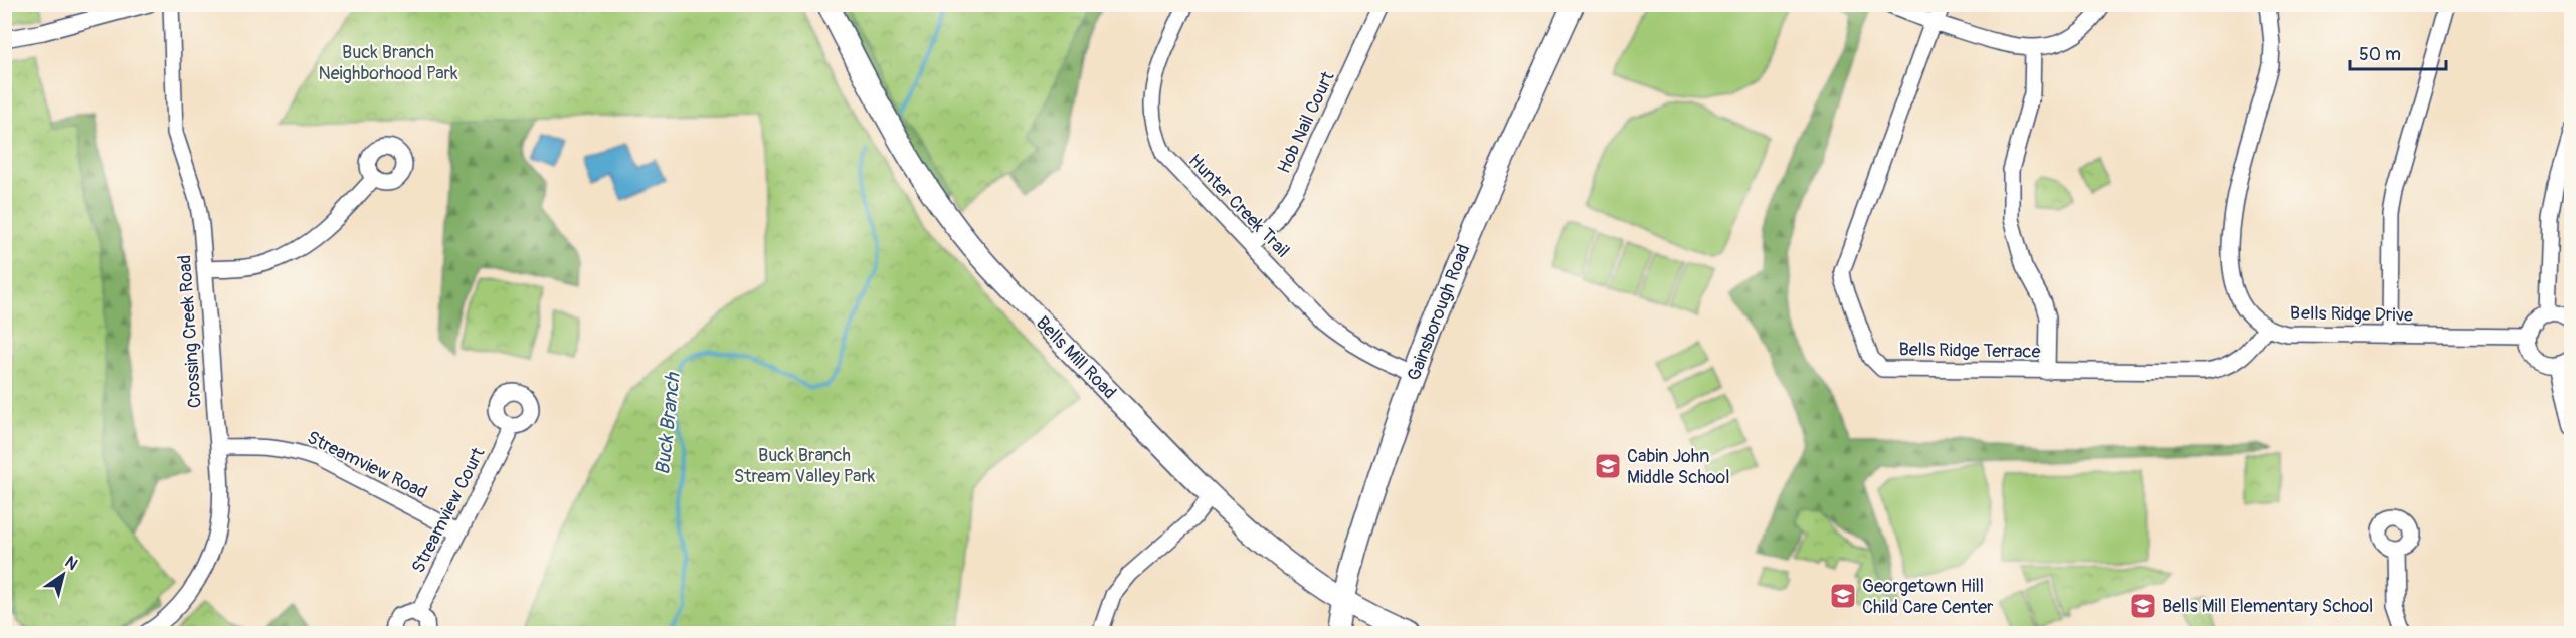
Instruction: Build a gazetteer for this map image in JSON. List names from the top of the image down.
{
  "streets": {
    "street": [
      "Hob Nail Court",
      "Hunter Creek Trail",
      "Gainsborough Road",
      "Bells Ridge Drive",
      "Crossing Creek Road",
      "Bells Ridge Terrace",
      "Bells Mill Road",
      "Streamview Road",
      "Streamview Court"
    ]
  },
  "crossings": [
    ["Hob Nail Court", "Hunter Creek Trail"],
    ["Hunter Creek Trail", "Gainsborough Road"],
    ["Gainsborough Road", "Bells Mill Road"],
    ["Bells Ridge Drive", "Bells Ridge Terrace"],
    ["Crossing Creek Road", "Streamview Road"],
    ["Streamview Road", "Streamview Court"]
  ],
  "water": ["Buck Branch"],
  "parks": ["Buck Branch Neighborhood Park", "Buck Branch Stream Valley Park"],
  "places": {
    "school or university": ["Cabin John Middle School", "Georgetown Hill Child Care Center", "Bells Mill Elementary School"]
  },
  "scale_bar": "50 m",
  "north": "top right"
}
